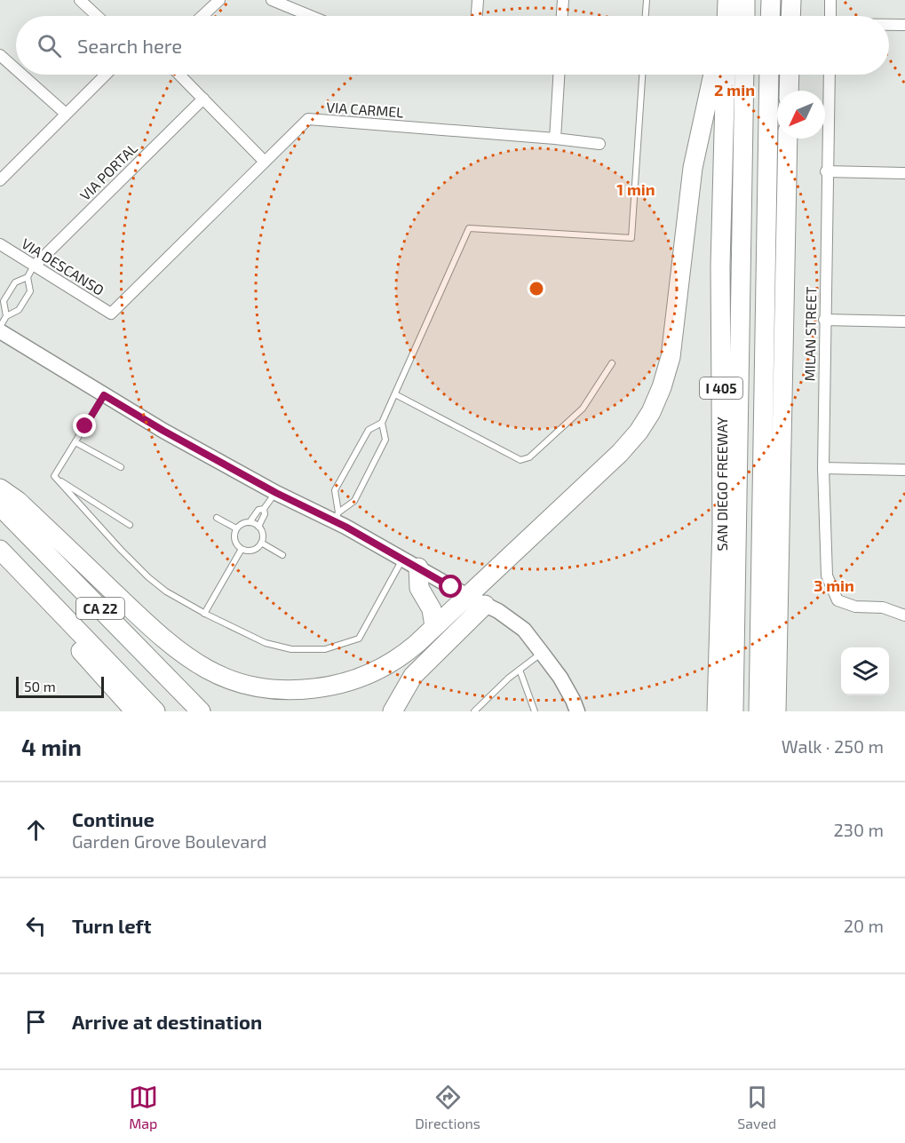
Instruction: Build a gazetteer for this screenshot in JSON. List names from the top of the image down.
{
  "streets": {
    "highway": ["I 405", "SAN DIEGO FREEWAY", "CA 22"],
    "street": [
      "VIA CARMEL",
      "VIA PORTAL",
      "VIA DESCANSO",
      "MILAN STREET"
    ]
  },
  "crossings": [
    ["VIA CARMEL", "VIA DESCANSO"],
    ["VIA PORTAL", "VIA DESCANSO"]
  ],
  "scale_bar": "50 m",
  "north": "bottom left",
  "page": {
    "search": "Search here",
    "scale": "50 m",
    "heading": ["4 min", "Walk · 250 m"],
    "list": [
      ["Continue", "Garden Grove Boulevard", "230 m"],
      ["Turn left", "20 m"],
      "Arrive at destination"
    ],
    "nav": ["Map", "Directions", "Saved"]
  },
  "rings": ["2 min", "1 min", "3 min"]
}
